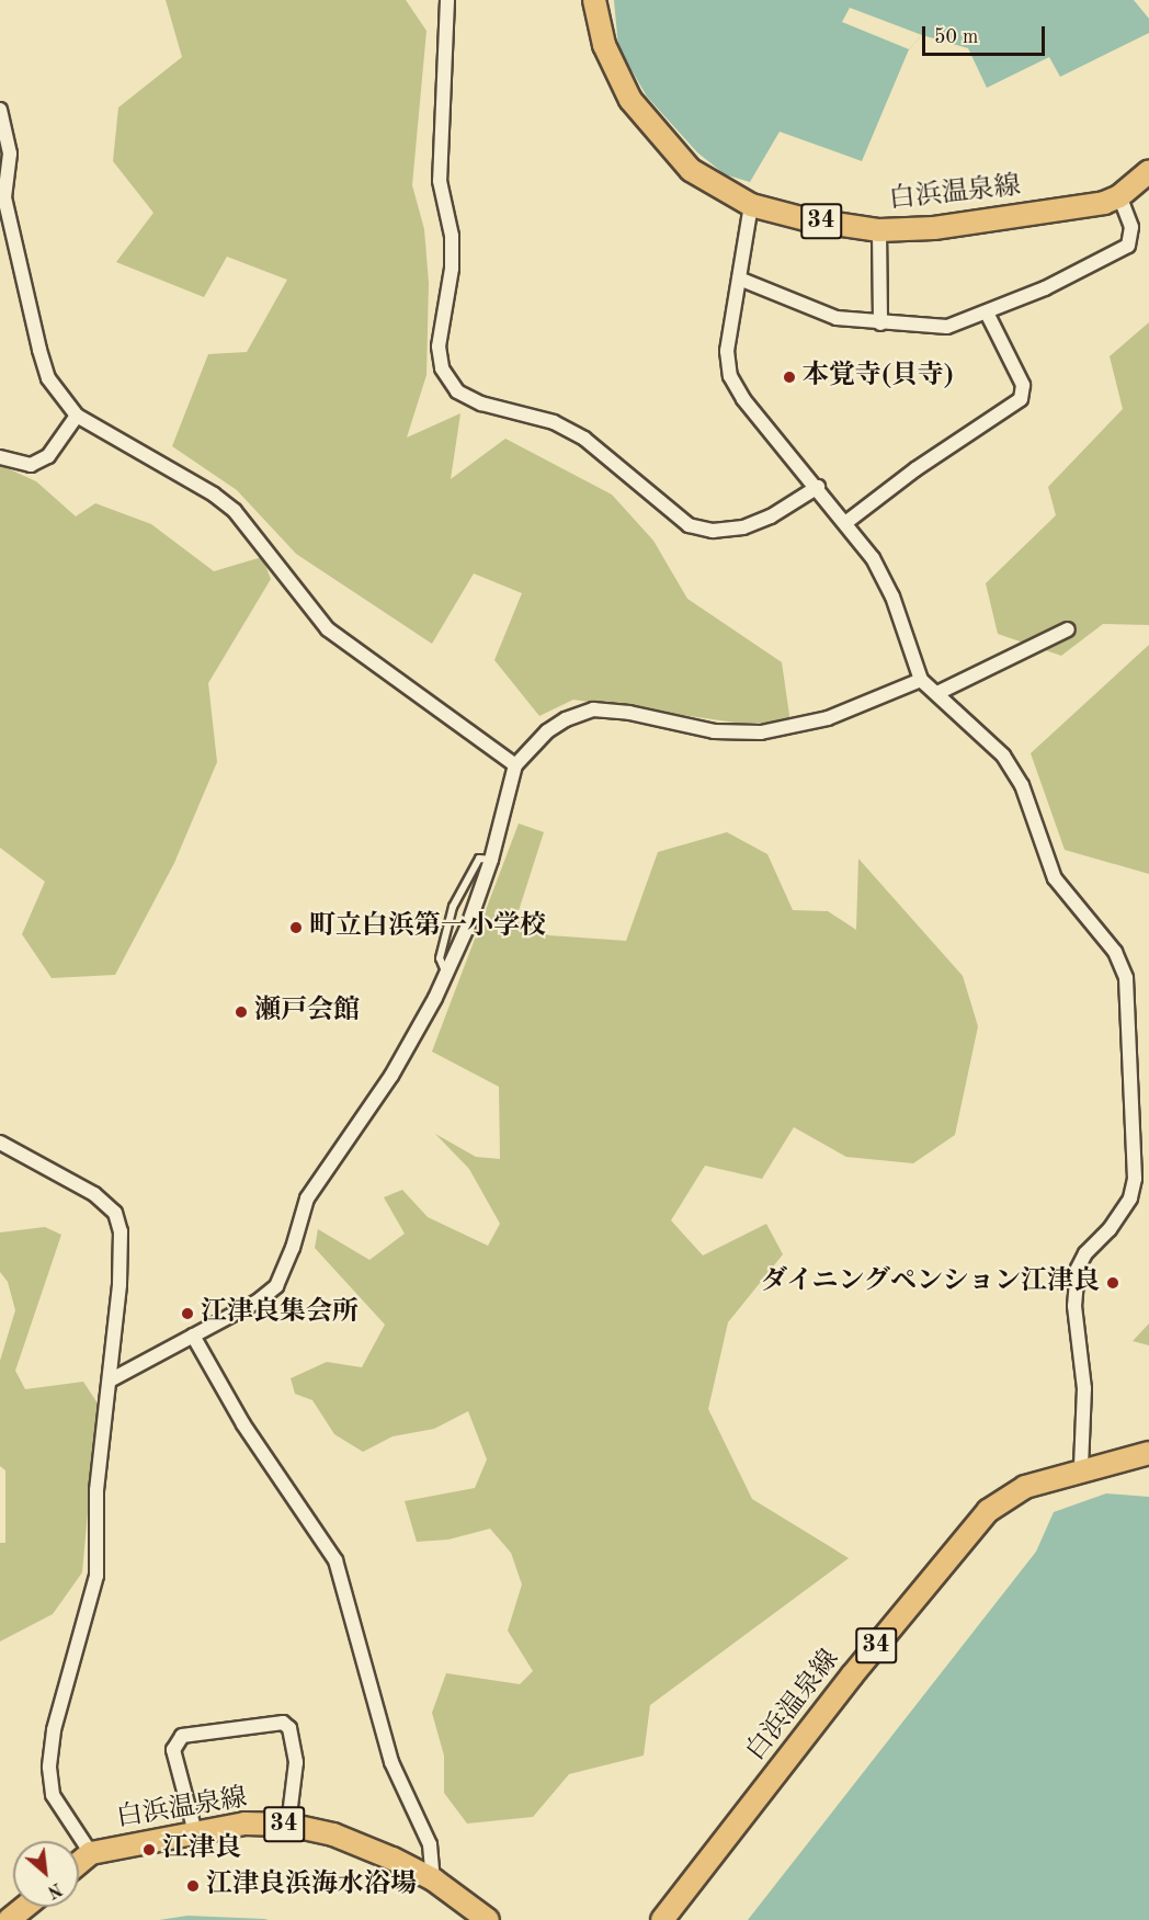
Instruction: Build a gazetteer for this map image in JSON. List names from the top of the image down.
{
  "streets": {
    "main road": ["白浜温泉線", "34"]
  },
  "places": [
    "本覚寺(貝寺)",
    "町立白浜第一小学校",
    "瀬戸会館",
    "ダイニングペンション江津良",
    "江津良集会所",
    "江津良",
    "江津良浜海水浴場"
  ],
  "scale_bar": "50 m",
  "north": "bottom right"
}
